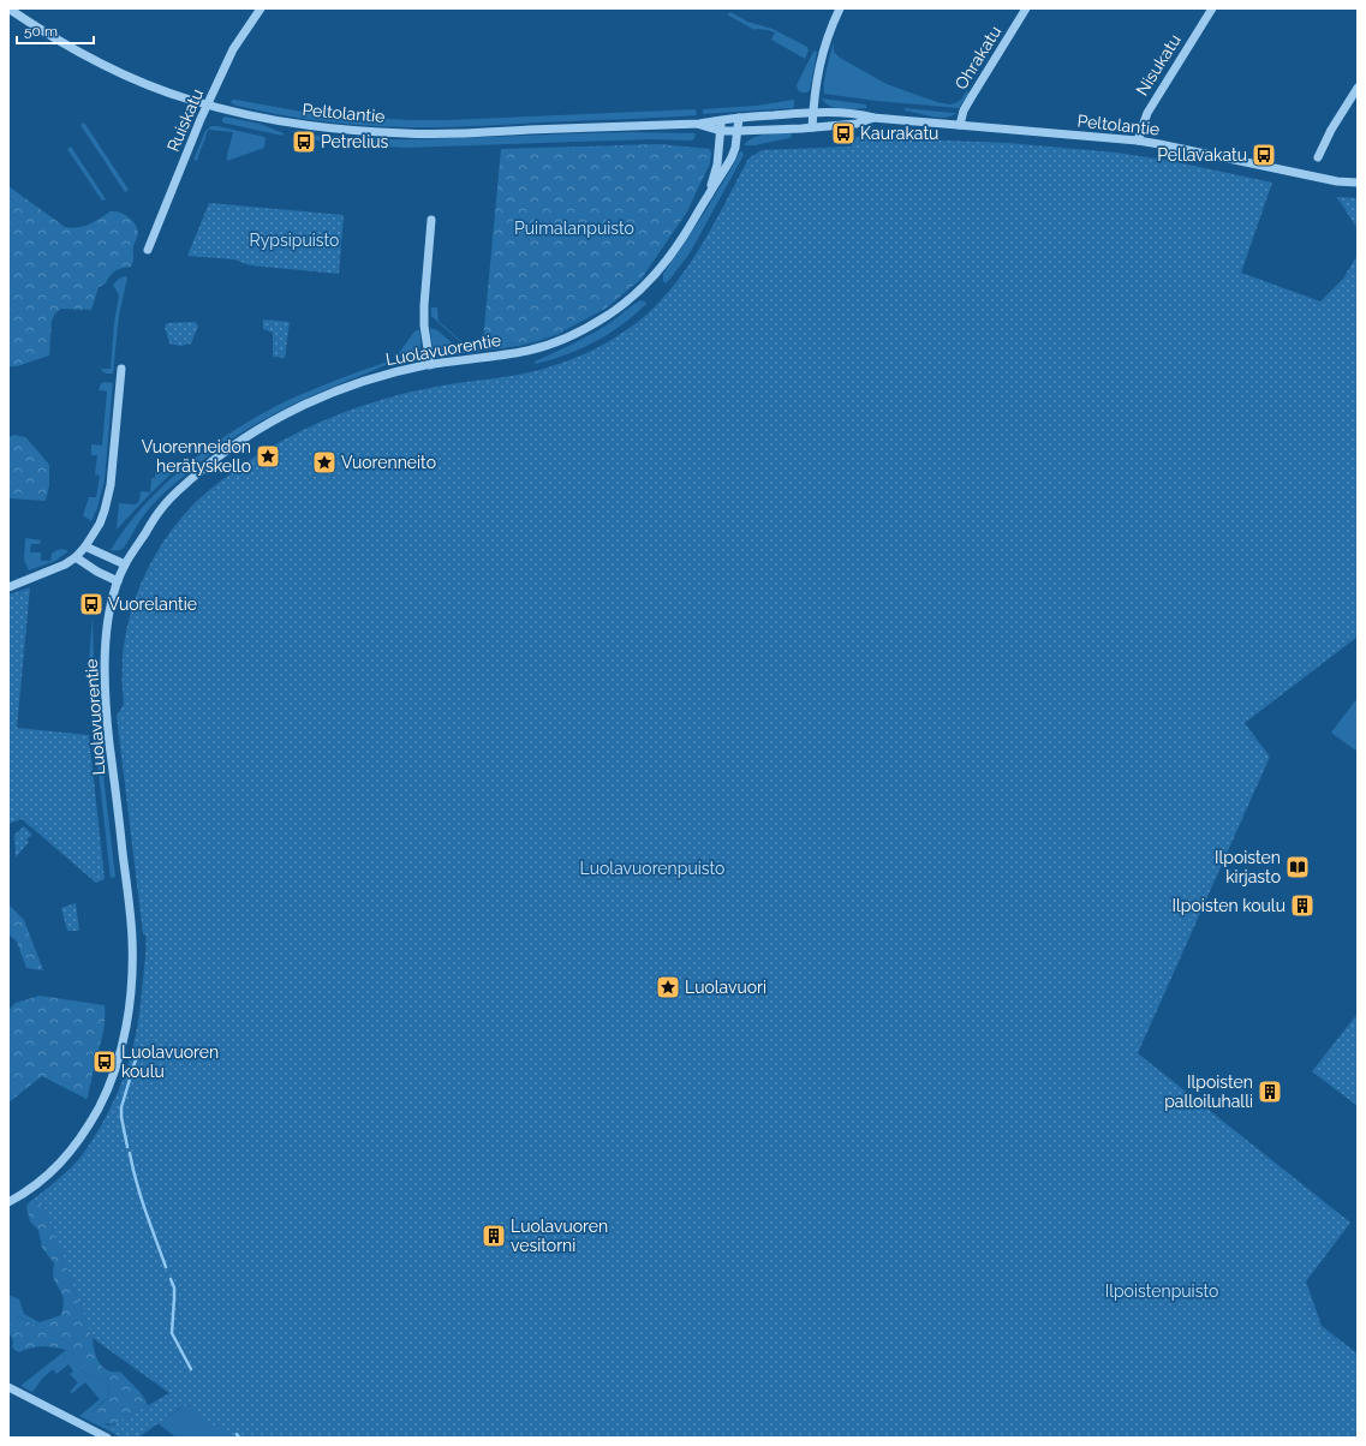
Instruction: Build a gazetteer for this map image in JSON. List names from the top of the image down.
{
  "streets": {
    "street": [
      "Ohrakatu",
      "Nisukatu",
      "Peltolantie",
      "Ruiskatu",
      "Luolavuorentie"
    ]
  },
  "crossings": [
    ["Ohrakatu", "Peltolantie"],
    ["Nisukatu", "Peltolantie"],
    ["Peltolantie", "Ruiskatu"],
    ["Peltolantie", "Luolavuorentie"]
  ],
  "parks": [
    "Puimalanpuisto",
    "Rypsipuisto",
    "Luolavuorenpuisto",
    "Ilpoistenpuisto"
  ],
  "places": {
    "bus stop": [
      "Kaurakatu",
      "Petrelius",
      "Pellavakatu",
      "Vuorelantie",
      "Luolavuoren koulu"
    ],
    "place": ["Vuorenneidon herätyskello", "Vuorenneito", "Luolavuori"],
    "library": ["Ilpoisten kirjasto"],
    "building": ["Ilpoisten koulu", "Ilpoisten palloiluhalli", "Luolavuoren vesitorni"]
  },
  "scale_bar": "50 m"
}
